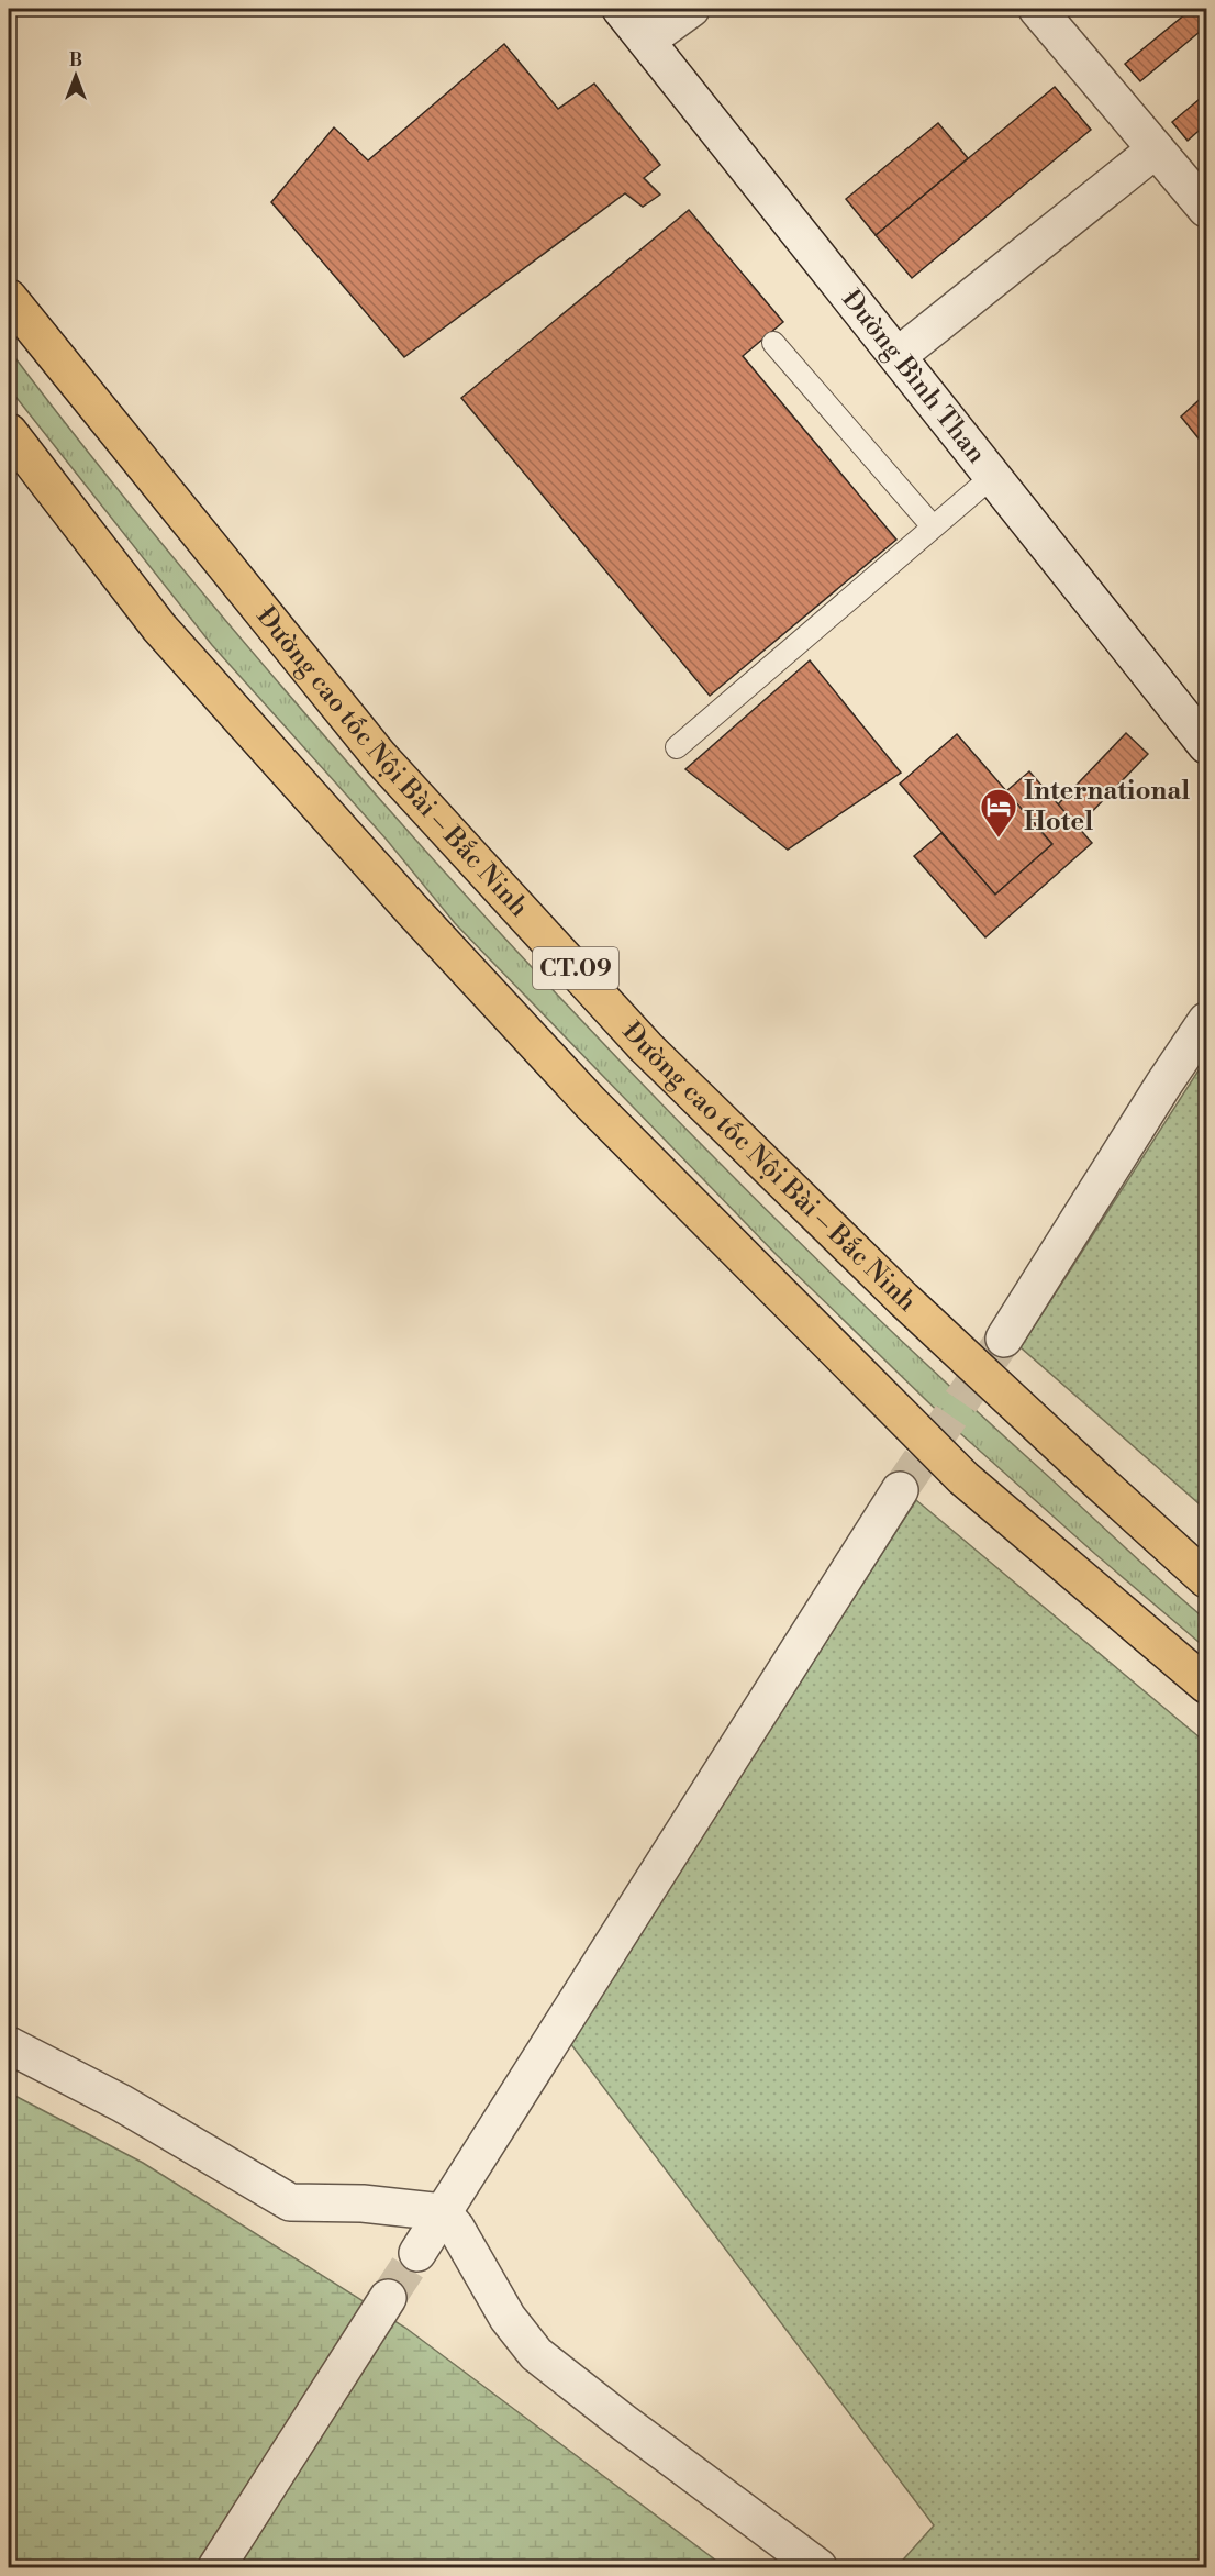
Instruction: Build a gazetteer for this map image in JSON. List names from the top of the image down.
{
  "streets": {
    "highway": ["Đường cao tốc Nội Bài – Bắc Ninh", "CT.09"],
    "street": ["Đường Bình Than"]
  },
  "places": {
    "hotel": ["International Hotel"]
  },
  "north": "top"
}
